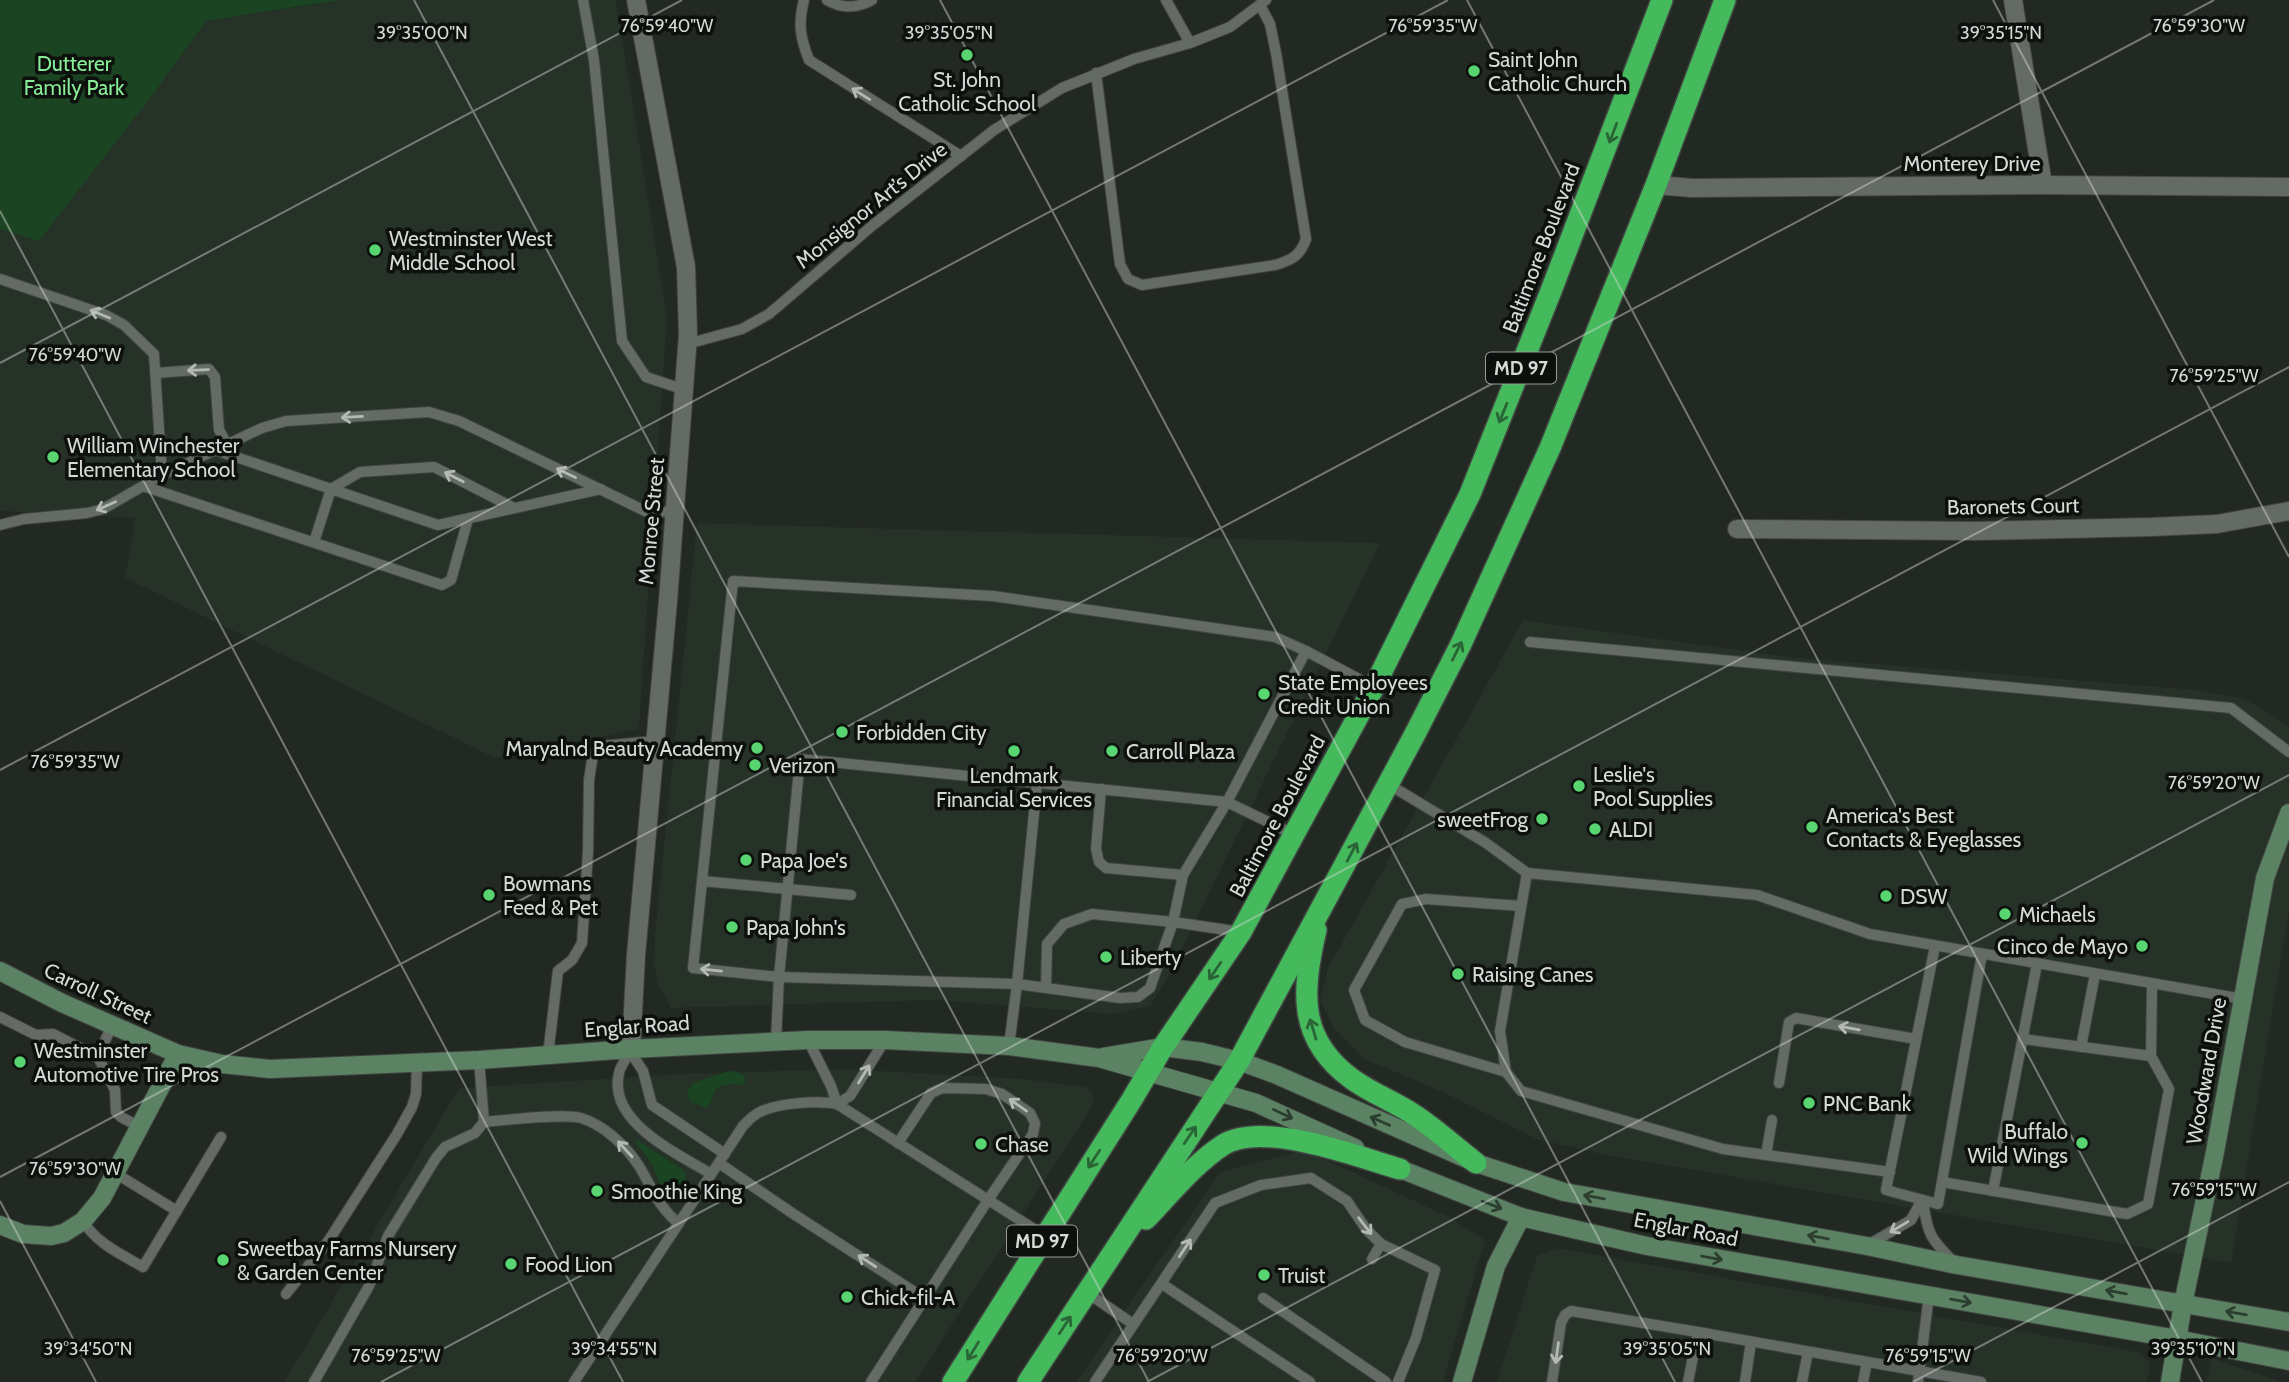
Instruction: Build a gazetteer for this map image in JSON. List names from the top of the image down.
{
  "streets": {
    "highway": ["Baltimore Boulevard", "MD 97"],
    "main road": ["Carroll Street", "Englar Road", "Woodward Drive"],
    "street": ["Monterey Drive", "Baronets Court", "Monroe Street"],
    "lane": ["Monsignor Art’s Drive"]
  },
  "crossings": [
    ["Monterey Drive", "MD 97"],
    ["Monsignor Art’s Drive", "Monroe Street"],
    ["Baltimore Boulevard", "Englar Road"],
    ["MD 97", "Englar Road"],
    ["Monroe Street", "Englar Road"],
    ["Carroll Street", "Englar Road"],
    ["Englar Road", "Woodward Drive"]
  ],
  "parks": ["Dutterer Family Park"],
  "places": [
    "St. John Catholic School",
    "Saint John Catholic Church",
    "Westminster West Middle School",
    "William Winchester Elementary School",
    "State Employees Credit Union",
    "Forbidden City",
    "Maryalnd Beauty Academy",
    "Lendmark Financial Services",
    "Carroll Plaza",
    "Verizon",
    "Leslie's Pool Supplies",
    "sweetFrog",
    "America's Best Contacts & Eyeglasses",
    "ALDI",
    "Papa Joe's",
    "Bowmans Feed & Pet",
    "DSW",
    "Michaels",
    "Papa John's",
    "Cinco de Mayo",
    "Liberty",
    "Raising Canes",
    "Westminster Automotive Tire Pros",
    "PNC Bank",
    "Buffalo Wild Wings",
    "Chase",
    "Smoothie King",
    "Sweetbay Farms Nursery & Garden Center",
    "Food Lion",
    "Truist",
    "Chick-fil-A"
  ],
  "coordinates": [
    "76°59'40\"W",
    "76°59'35\"W",
    "76°59'30\"W",
    "39°35'00\"N",
    "39°35'05\"N",
    "39°35'15\"N",
    "76°59'25\"W",
    "76°59'20\"W",
    "76°59'15\"W",
    "39°34'50\"N",
    "39°34'55\"N",
    "39°35'10\"N"
  ]
}
